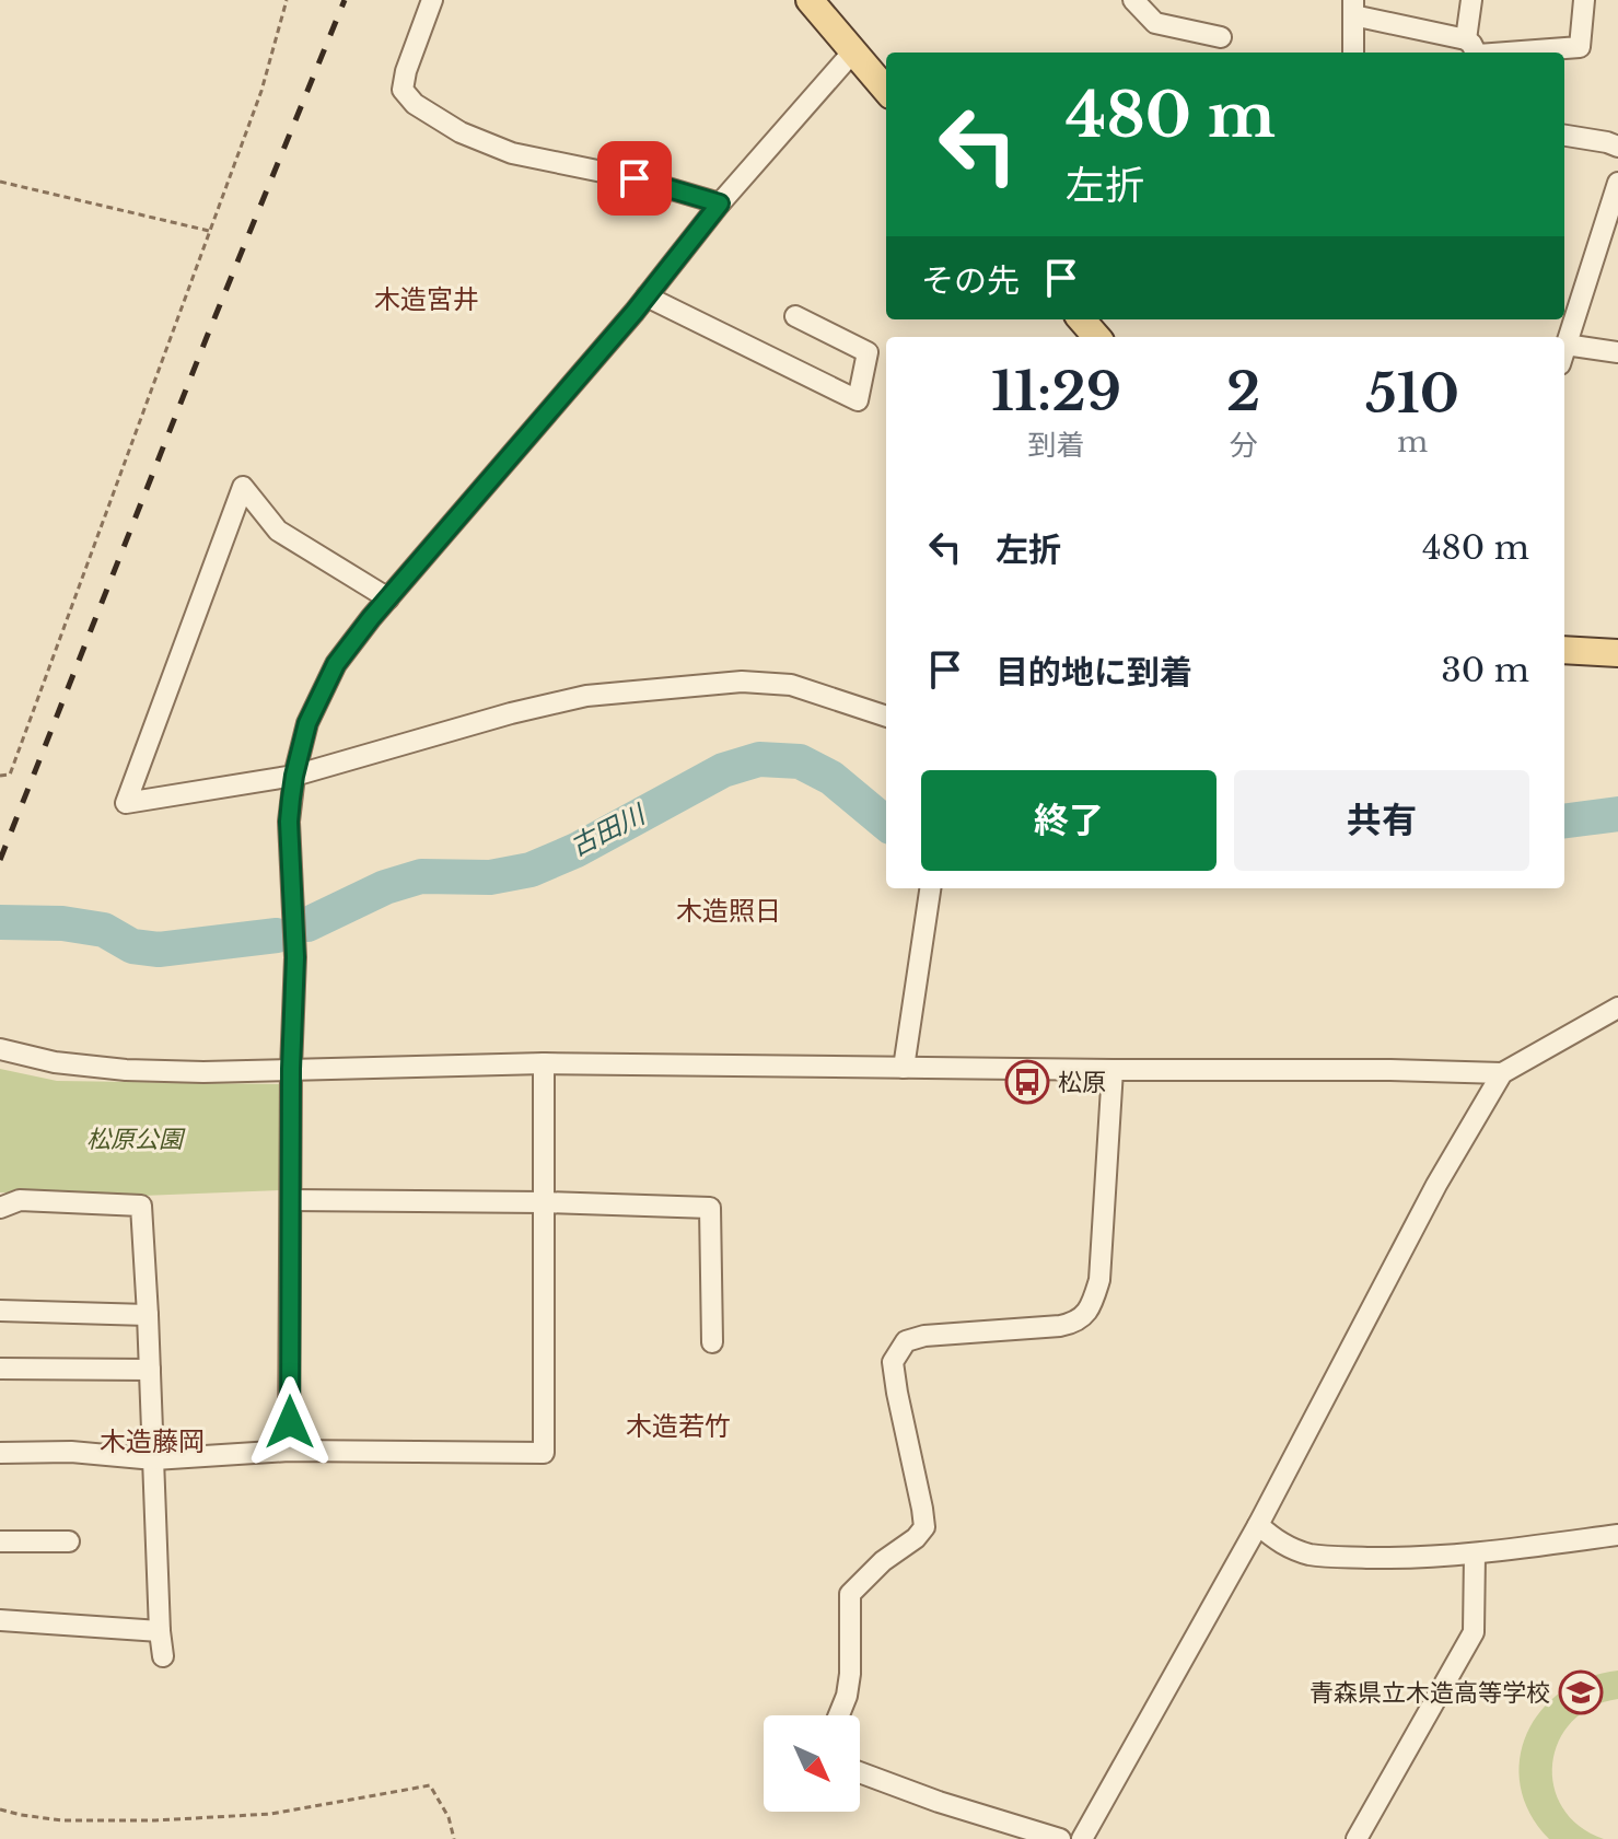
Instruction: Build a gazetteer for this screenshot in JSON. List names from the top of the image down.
{
  "districts": [
    "木造宮井",
    "木造照日",
    "木造若竹",
    "木造藤岡"
  ],
  "water": ["古田川"],
  "parks": ["松原公園"],
  "places": {
    "bus stop": ["松原"],
    "school or university": ["青森県立木造高等学校"]
  },
  "north": "bottom right",
  "page": {
    "turn": ["480 m", "左折"],
    "then": "その先",
    "eta": [
      "11:29",
      "到着",
      "2",
      "分",
      "510",
      "m"
    ],
    "list": [
      {
        "name": "左折",
        "value": "480 m"
      },
      {
        "name": "目的地に到着",
        "value": "30 m"
      }
    ],
    "buttons": ["終了", "共有"]
  }
}
